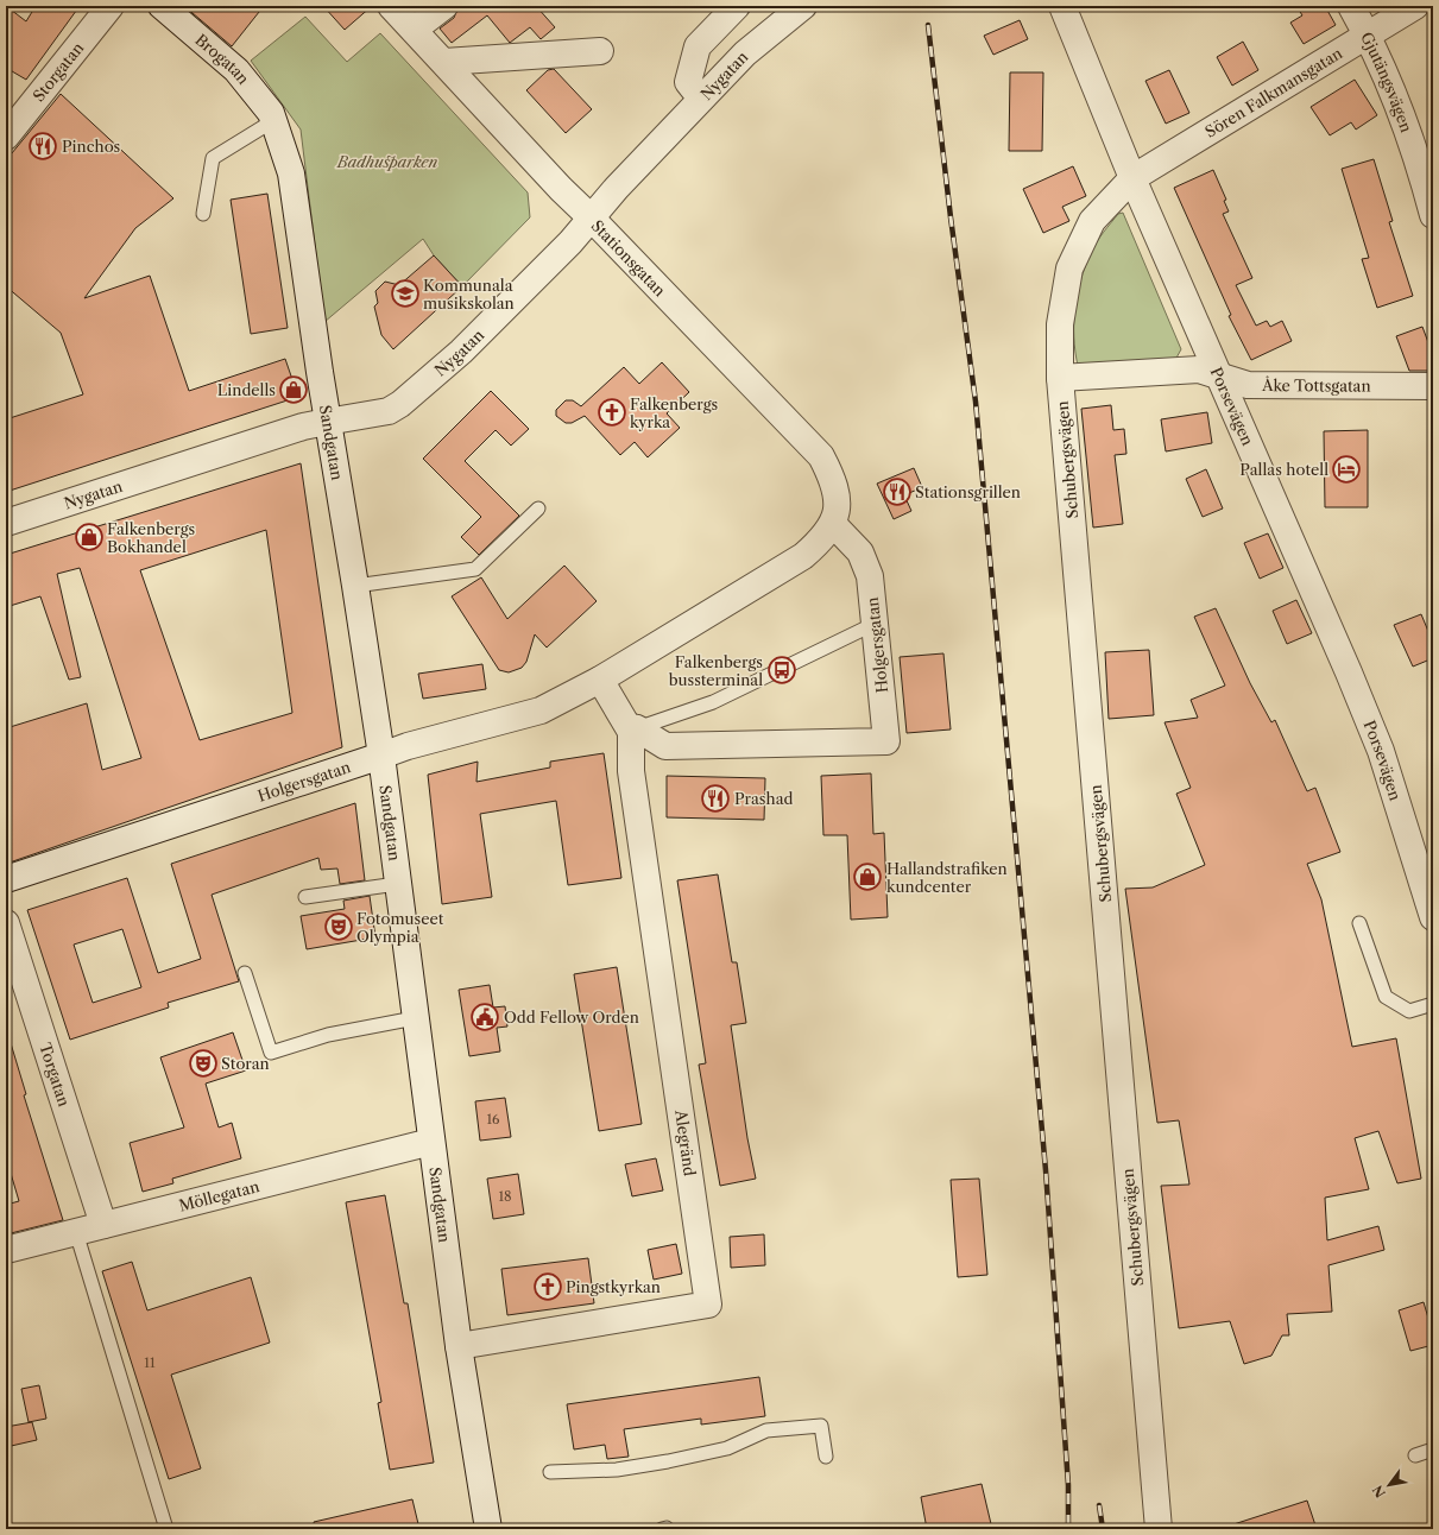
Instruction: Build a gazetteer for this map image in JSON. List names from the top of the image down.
{
  "streets": {
    "street": [
      "Brogatan",
      "Storgatan",
      "Nygatan",
      "Gjutängsvägen",
      "Sören Falkmansgatan",
      "Stationsgatan",
      "Åke Tottsgatan",
      "Porsevägen",
      "Sandgatan",
      "Schubergsvägen",
      "Holgersgatan",
      "Torgatan",
      "Alegränd",
      "Möllegatan"
    ]
  },
  "crossings": [
    ["Brogatan", "Sandgatan"],
    ["Nygatan", "Stationsgatan"],
    ["Nygatan", "Sandgatan"],
    ["Gjutängsvägen", "Sören Falkmansgatan"],
    ["Sören Falkmansgatan", "Porsevägen"],
    ["Sören Falkmansgatan", "Schubergsvägen"],
    ["Stationsgatan", "Holgersgatan"],
    ["Åke Tottsgatan", "Porsevägen"],
    ["Åke Tottsgatan", "Schubergsvägen"],
    ["Porsevägen", "Schubergsvägen"],
    ["Sandgatan", "Holgersgatan"],
    ["Sandgatan", "Alegränd"],
    ["Sandgatan", "Möllegatan"],
    ["Holgersgatan", "Alegränd"],
    ["Torgatan", "Möllegatan"]
  ],
  "parks": ["Badhusparken"],
  "places": {
    "restaurant": ["Pinchos", "Stationsgrillen", "Prashad"],
    "school or university": ["Kommunala musikskolan"],
    "shop": ["Lindells", "Falkenbergs Bokhandel", "Hallandstrafiken kundcenter"],
    "church": ["Falkenbergs kyrka", "Pingstkyrkan"],
    "hotel": ["Pallas hotell"],
    "bus stop": ["Falkenbergs bussterminal"],
    "theatre": ["Fotomuseet Olympia", "Storan"],
    "public building": ["Odd Fellow Orden"]
  },
  "house_numbers": ["16", "18", "11"],
  "north": "bottom left"
}
